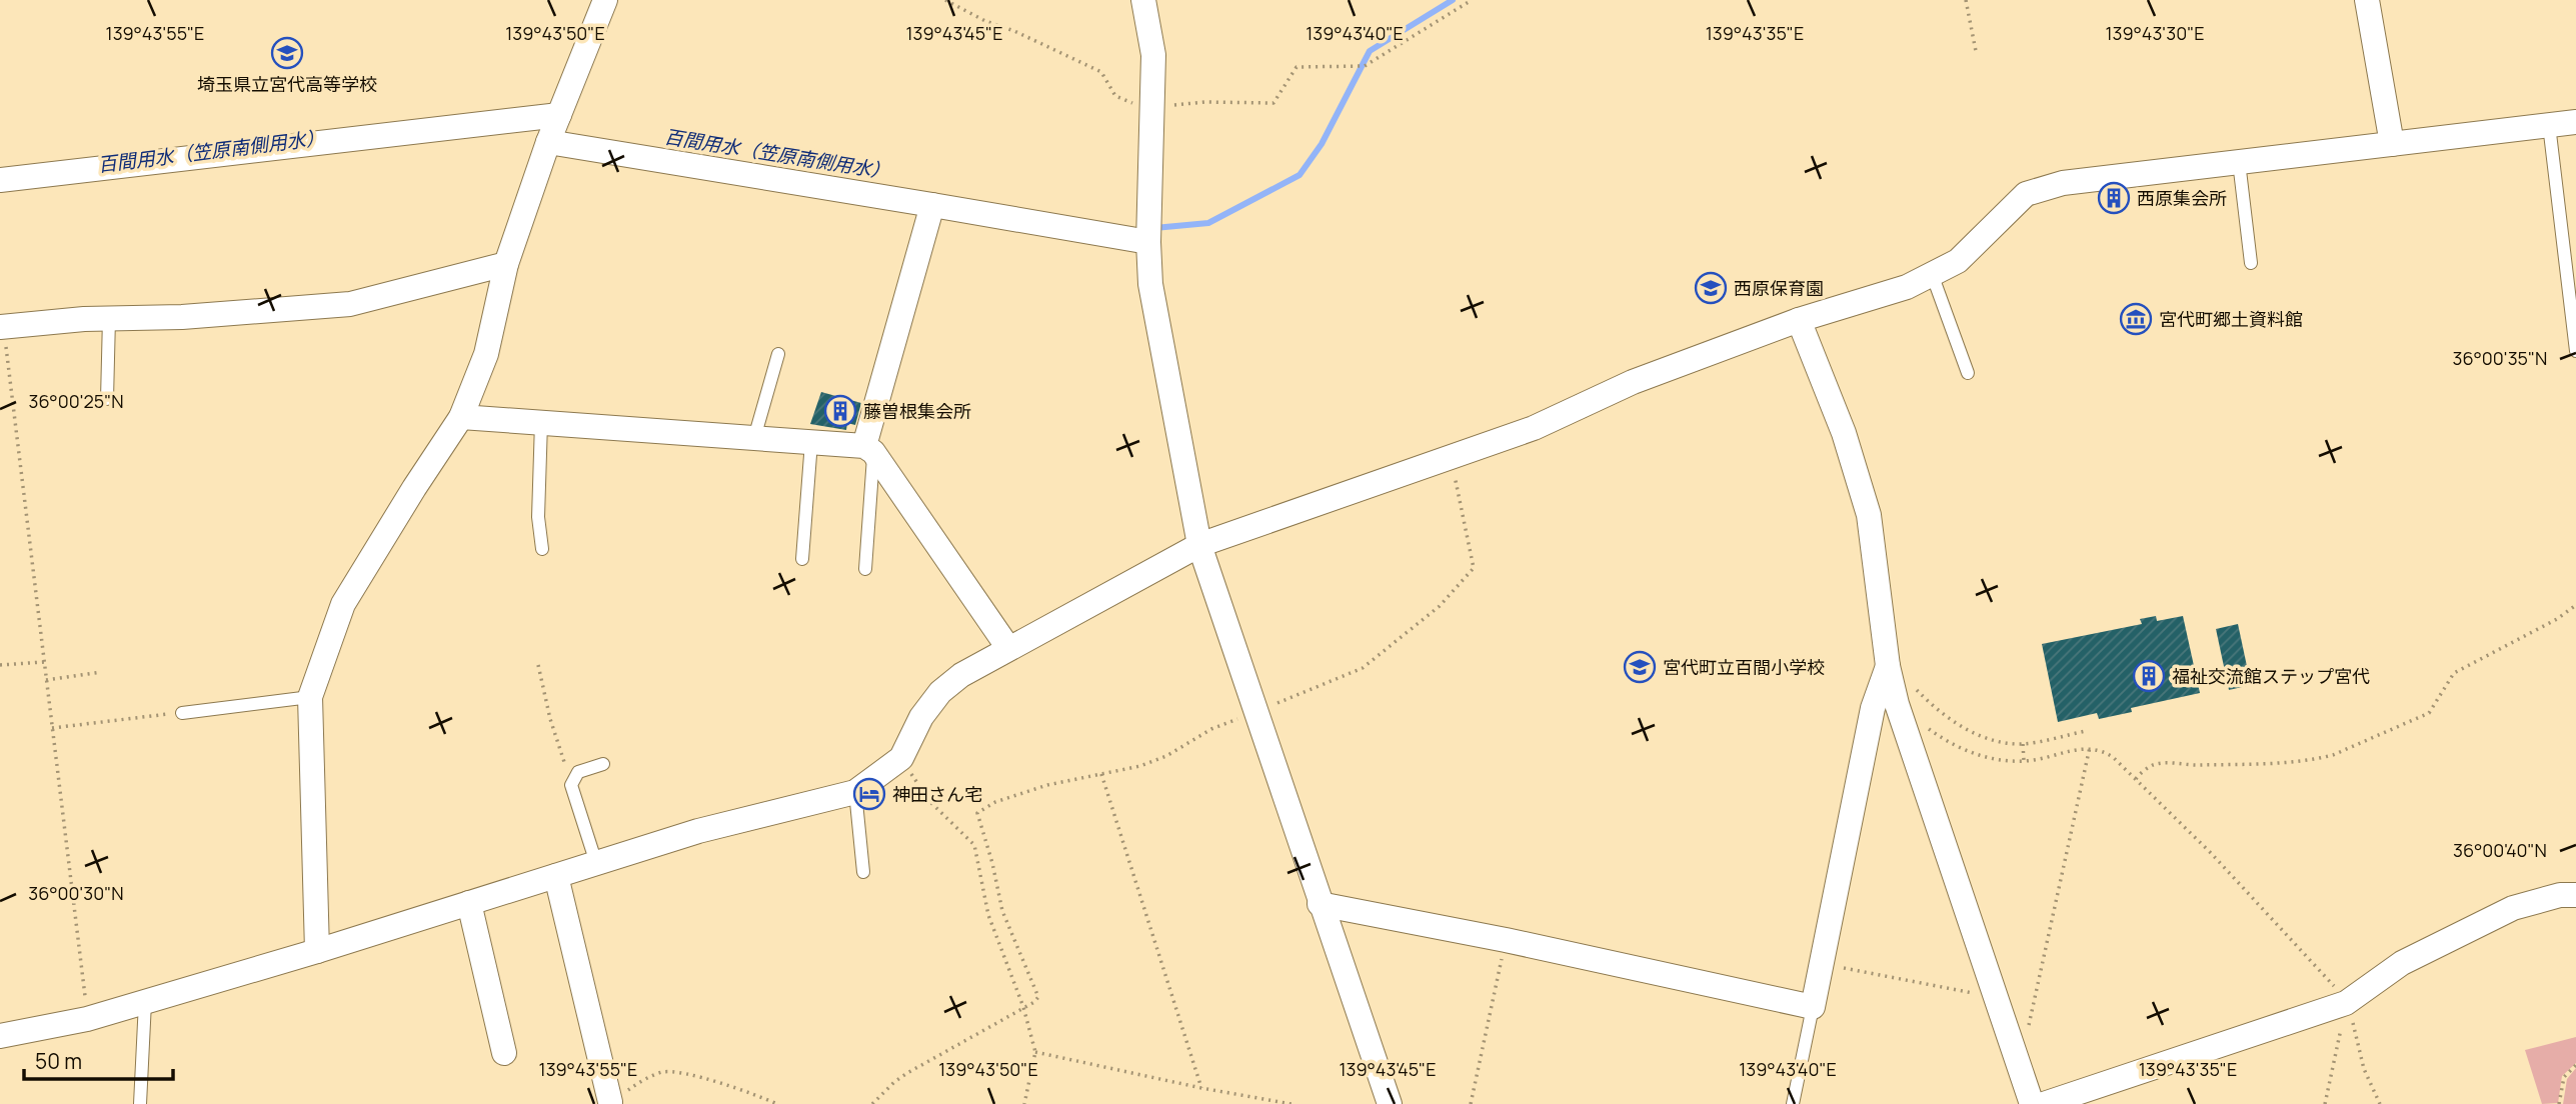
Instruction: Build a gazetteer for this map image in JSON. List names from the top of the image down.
{
  "water": ["百間用水（笠原南側用水）"],
  "places": {
    "school or university": ["埼玉県立宮代高等学校", "西原保育園", "宮代町立百間小学校"],
    "building": ["西原集会所", "藤曽根集会所", "福祉交流館ステップ宮代"],
    "museum": ["宮代町郷土資料館"],
    "hotel": ["神田さん宅"]
  },
  "scale_bar": "50 m",
  "coordinates": [
    "139°43'55\"E",
    "139°43'50\"E",
    "139°43'45\"E",
    "139°43'40\"E",
    "139°43'35\"E",
    "139°43'30\"E",
    "36°00'35\"N",
    "36°00'25\"N",
    "36°00'40\"N",
    "36°00'30\"N"
  ]
}
